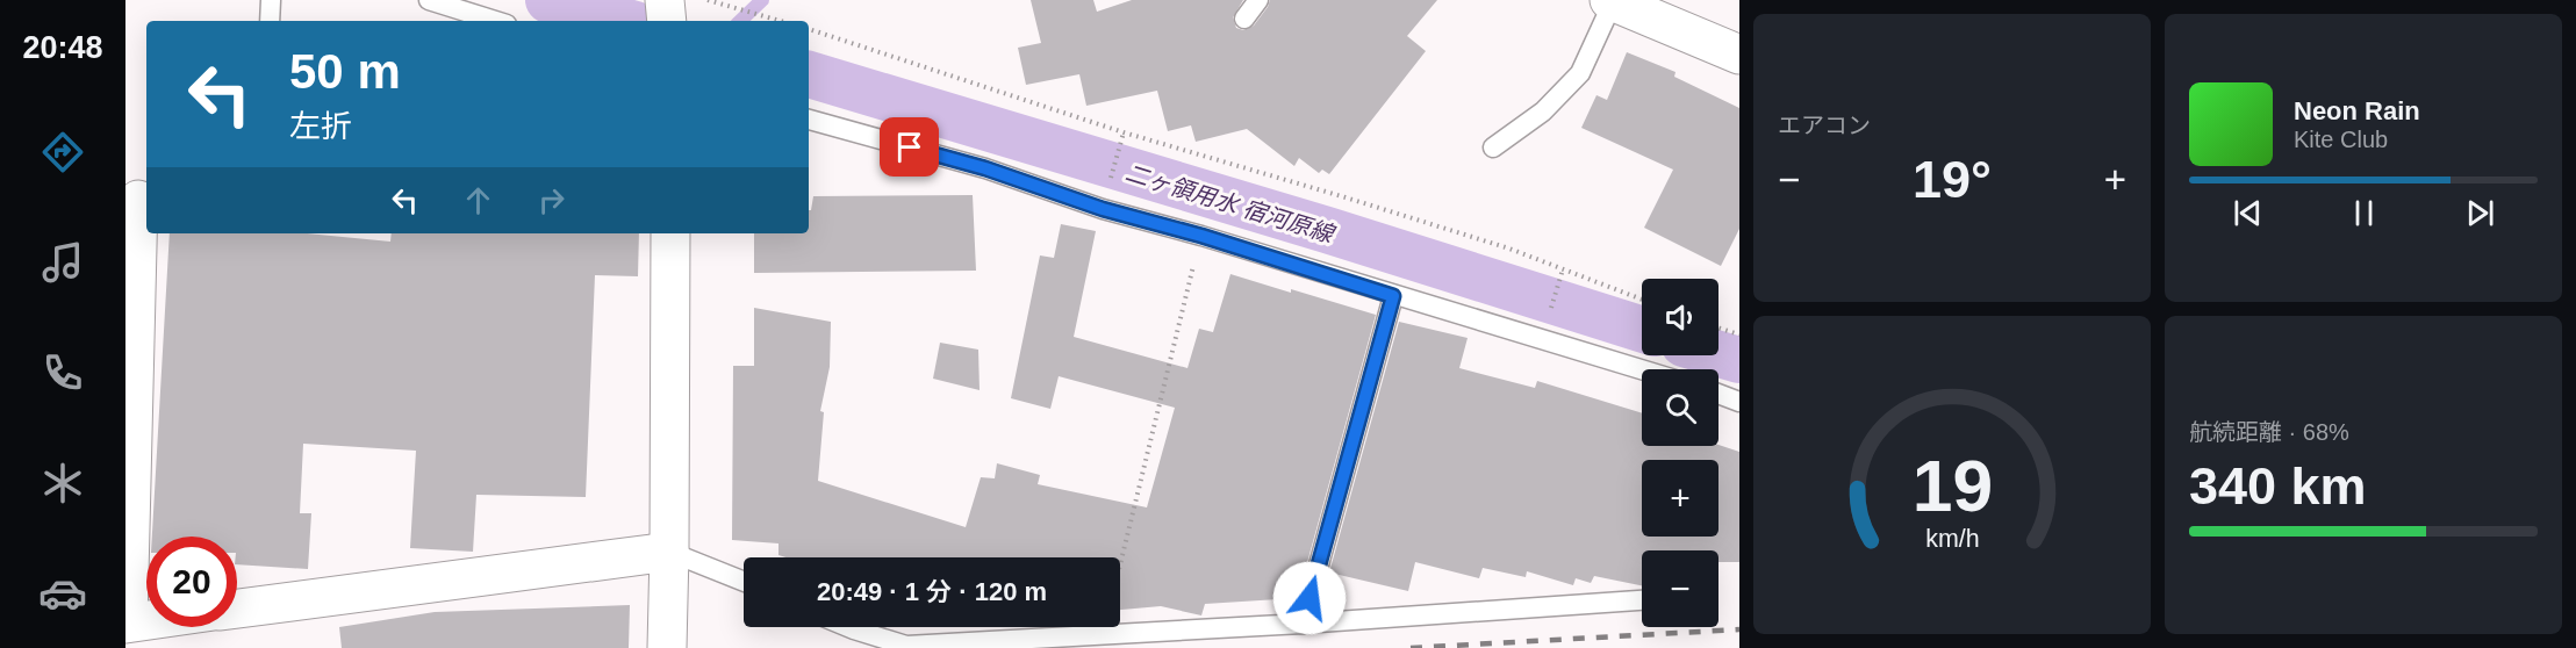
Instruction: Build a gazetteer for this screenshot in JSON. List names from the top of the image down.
{
  "water": ["二ヶ領用水 宿河原線"],
  "page": {
    "tabs": "20:48",
    "tile": [
      "エアコン",
      ["航続距離 · 68%", "340 km"]
    ],
    "turn": ["50 m", "左折"],
    "song": ["Neon Rain", "Kite Club"],
    "heat": ["−", "19°", "+"],
    "map_buttons": ["+", "−"],
    "limit": "20",
    "trip": "20:49 · 1 分 · 120 m",
    "gauge": ["19", "km/h"]
  }
}
